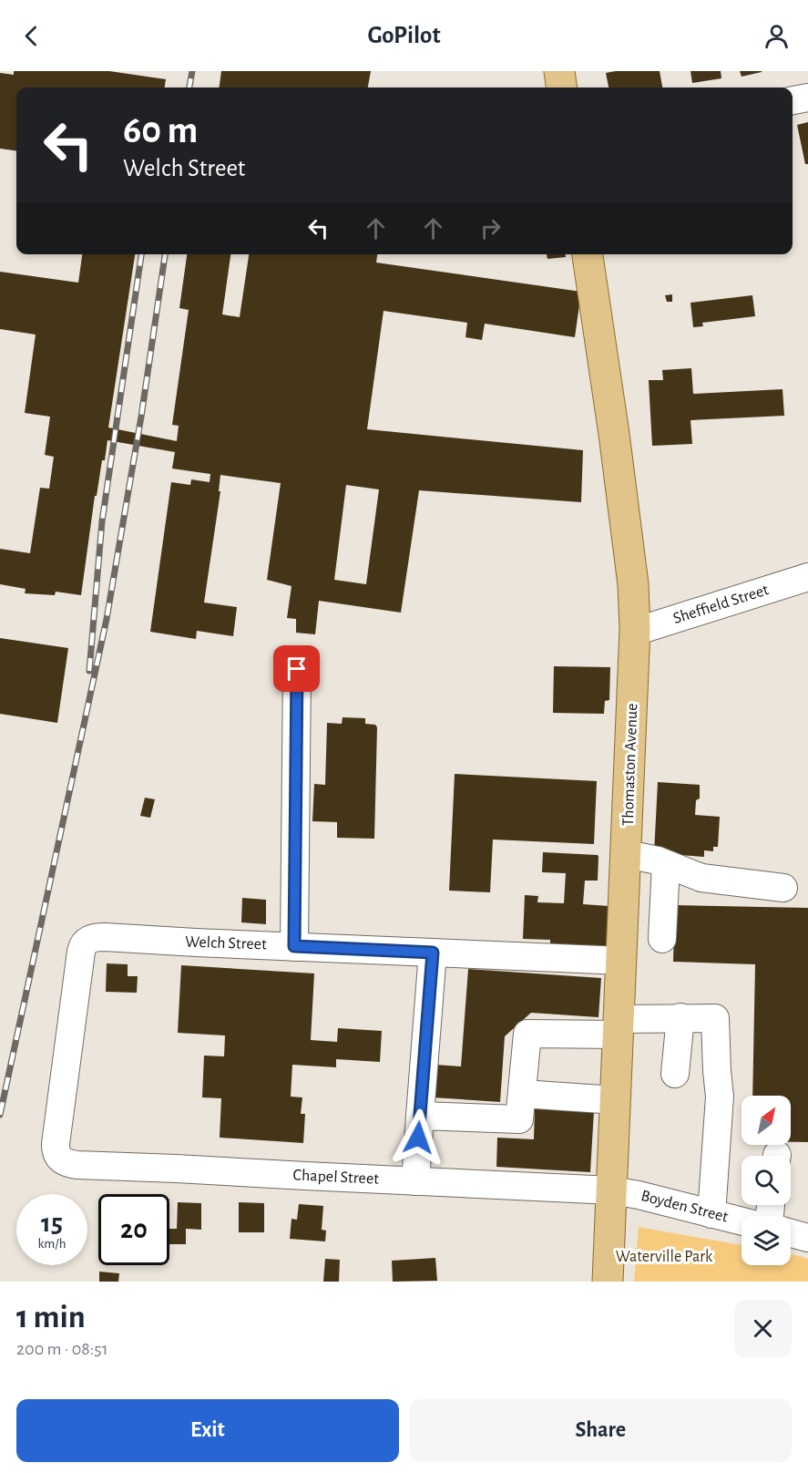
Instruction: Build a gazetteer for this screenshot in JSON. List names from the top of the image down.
{
  "streets": {
    "main road": ["Thomaston Avenue"],
    "street": [
      "Sheffield Street",
      "Welch Street",
      "Chapel Street",
      "Boyden Street"
    ]
  },
  "crossings": [
    ["Sheffield Street", "Thomaston Avenue"],
    ["Thomaston Avenue", "Welch Street"],
    ["Thomaston Avenue", "Chapel Street"],
    ["Thomaston Avenue", "Boyden Street"],
    ["Welch Street", "Chapel Street"],
    ["Chapel Street", "Boyden Street"]
  ],
  "parks": ["Waterville Park"],
  "north": "top right",
  "page": {
    "header": "GoPilot",
    "turn": ["60 m", "Welch Street"],
    "speed": "15 km/h",
    "limit": "20",
    "heading": ["1 min", "200 m · 08:51"],
    "buttons": ["Exit", "Share"]
  }
}
